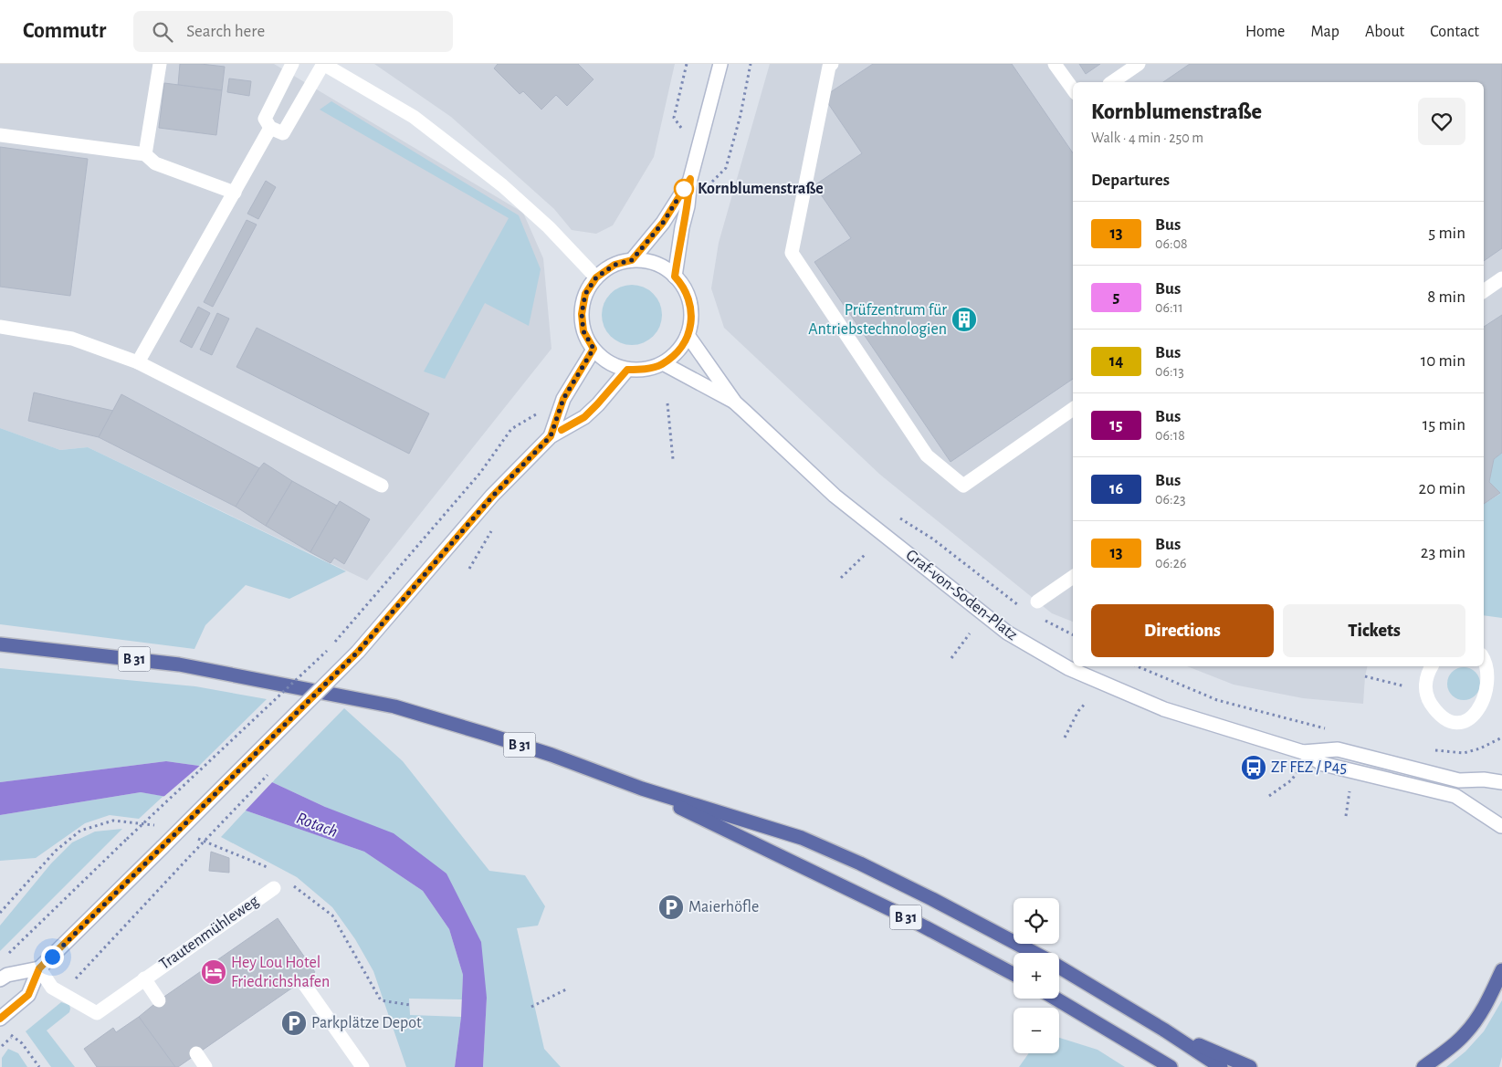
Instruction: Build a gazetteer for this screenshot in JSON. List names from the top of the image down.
{
  "streets": {
    "main road": ["Graf-von-Soden-Platz", "B 31", "Trautenmühleweg"]
  },
  "water": ["Rotach"],
  "places": {
    "other": ["Kornblumenstraße"],
    "building": ["Prüfzentrum für Antriebstechnologien"],
    "bus stop": ["ZF FEZ / P45"],
    "parking": ["Maierhöfle", "Parkplätze Depot"],
    "hotel": ["Hey Lou Hotel Friedrichshafen"]
  },
  "lines": ["bus line 13"],
  "page": {
    "header": "Commutr",
    "search": "Search here",
    "nav": [
      "Home",
      "Map",
      "About",
      "Contact"
    ],
    "heading": [
      ["Kornblumenstraße", "Walk · 4 min · 250 m"],
      "Departures"
    ],
    "list": [
      {
        "mark": "13",
        "name": "Bus",
        "note": "06:08",
        "value": "5 min"
      },
      {
        "mark": "5",
        "name": "Bus",
        "note": "06:11",
        "value": "8 min"
      },
      {
        "mark": "14",
        "name": "Bus",
        "note": "06:13",
        "value": "10 min"
      },
      {
        "mark": "15",
        "name": "Bus",
        "note": "06:18",
        "value": "15 min"
      },
      {
        "mark": "16",
        "name": "Bus",
        "note": "06:23",
        "value": "20 min"
      },
      {
        "mark": "13",
        "name": "Bus",
        "note": "06:26",
        "value": "23 min"
      }
    ],
    "buttons": ["Directions", "Tickets"],
    "map_buttons": ["+", "−"]
  }
}
